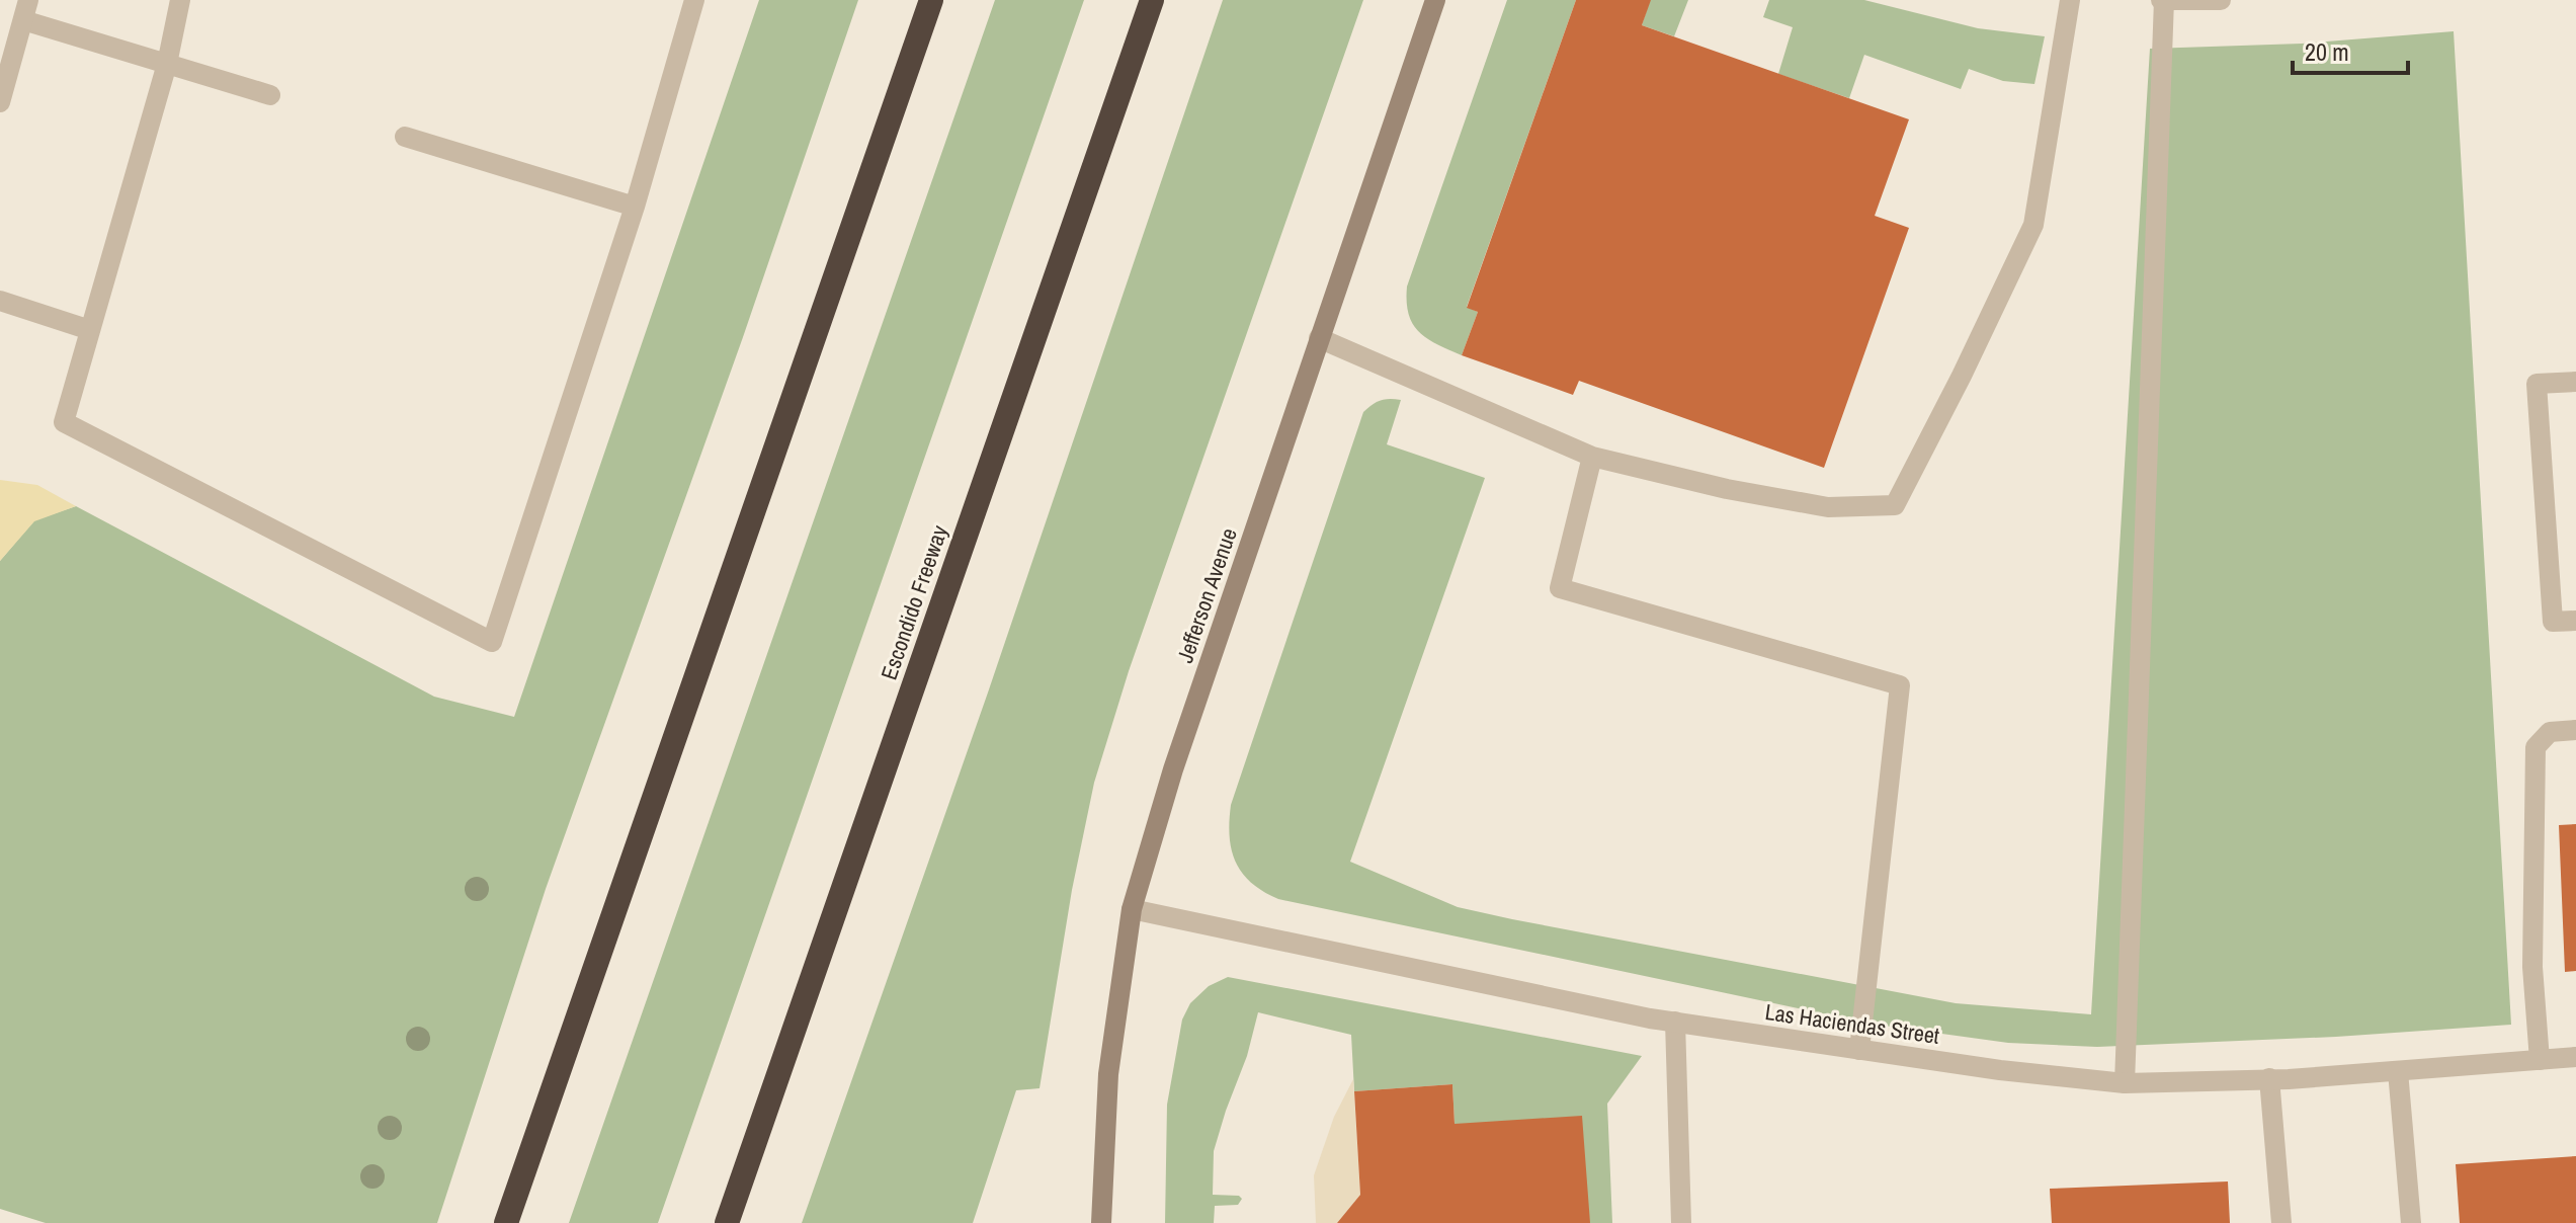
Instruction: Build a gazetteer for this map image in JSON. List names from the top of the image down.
{
  "streets": {
    "highway": ["Escondido Freeway"],
    "main road": ["Jefferson Avenue"],
    "street": ["Las Haciendas Street"]
  },
  "crossings": [
    ["Jefferson Avenue", "Las Haciendas Street"]
  ],
  "scale_bar": "20 m"
}
